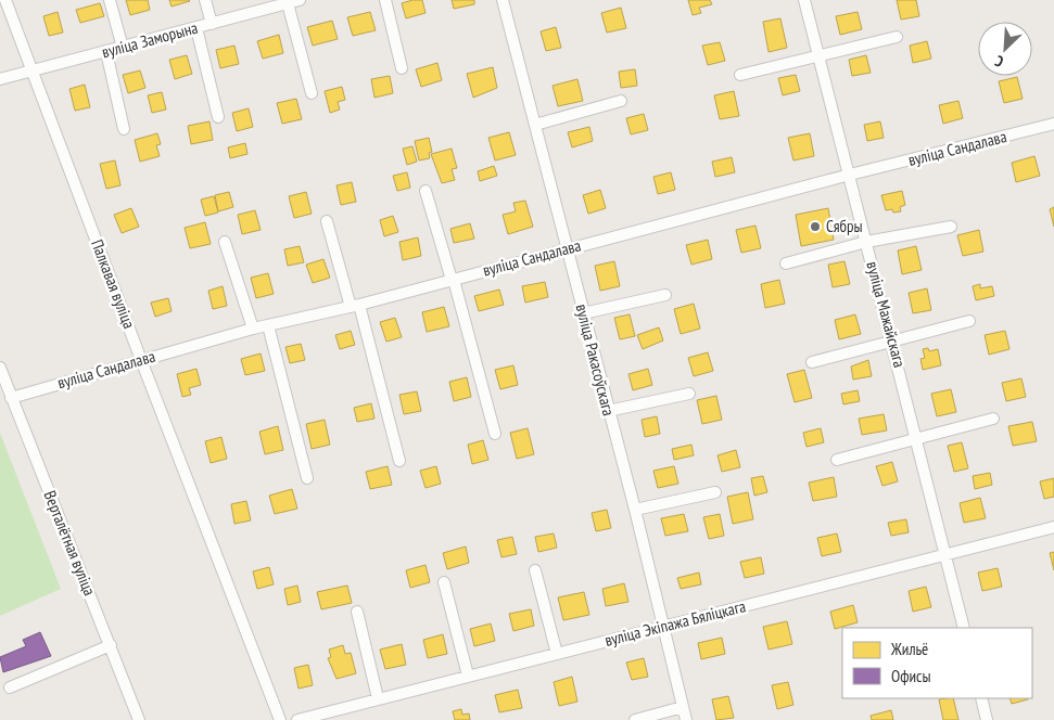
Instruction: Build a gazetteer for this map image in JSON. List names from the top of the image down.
{
  "streets": {
    "street": [
      "вуліца Заморына",
      "вуліца Сандалава",
      "Палкавая вуліца",
      "вуліца Мажайскага",
      "вуліца Ракасоўскага",
      "Верталётная вуліца",
      "вуліца Экіпажа Бяліцкага"
    ]
  },
  "crossings": [
    ["вуліца Заморына", "Палкавая вуліца"],
    ["вуліца Сандалава", "Палкавая вуліца"],
    ["вуліца Сандалава", "вуліца Мажайскага"],
    ["вуліца Сандалава", "вуліца Ракасоўскага"],
    ["вуліца Сандалава", "Верталётная вуліца"],
    ["вуліца Мажайскага", "вуліца Экіпажа Бяліцкага"],
    ["вуліца Ракасоўскага", "вуліца Экіпажа Бяліцкага"]
  ],
  "places": ["Сябры"],
  "legend": ["Жильё", "Офисы"],
  "north": "bottom left"
}
